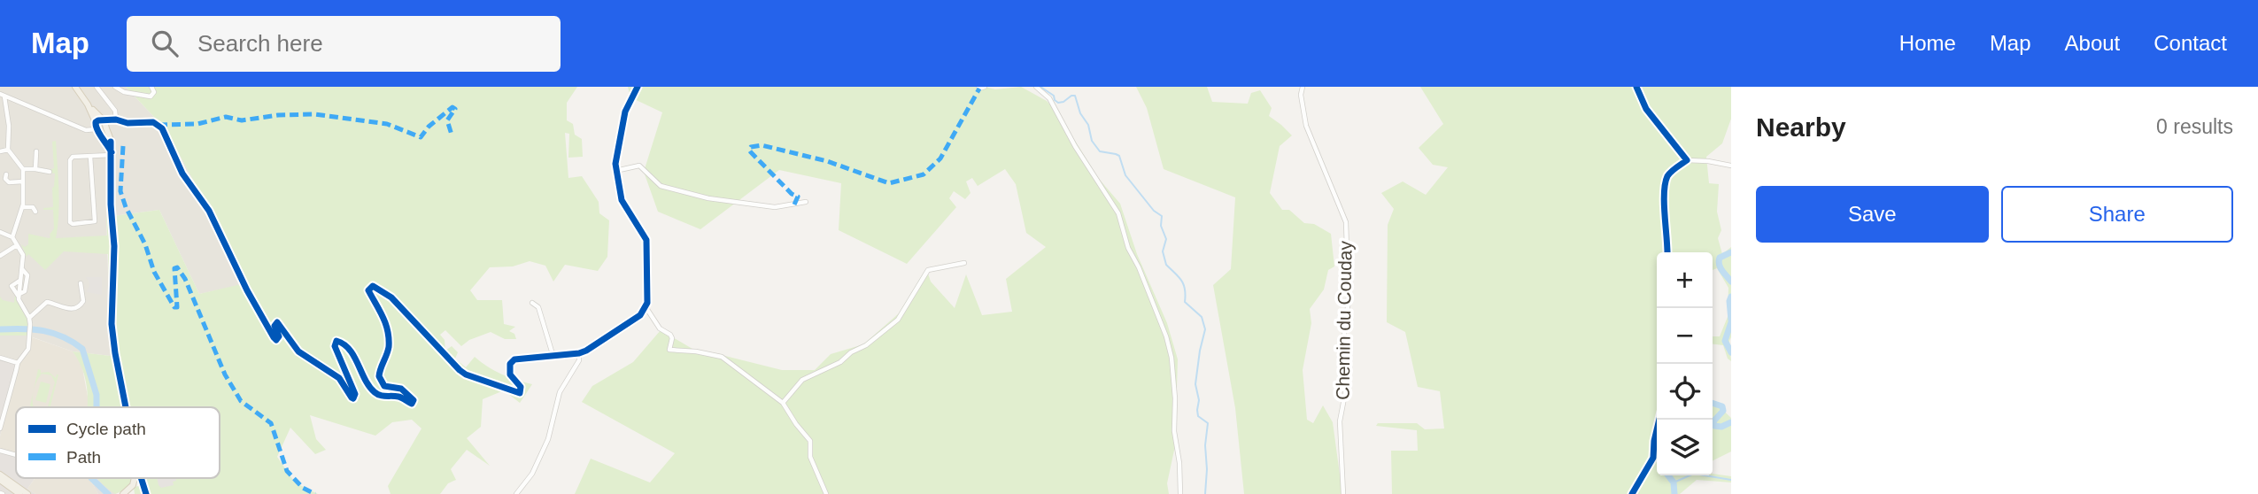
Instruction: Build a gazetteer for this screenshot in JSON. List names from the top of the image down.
{
  "streets": {
    "street": ["Chemin du Couday"]
  },
  "legend": ["Cycle path", "Path"],
  "page": {
    "header": "Map",
    "search": "Search here",
    "nav": [
      "Home",
      "Map",
      "About",
      "Contact"
    ],
    "heading": ["Nearby", "0 results"],
    "buttons": ["Save", "Share"],
    "map_buttons": ["+", "−"]
  }
}
